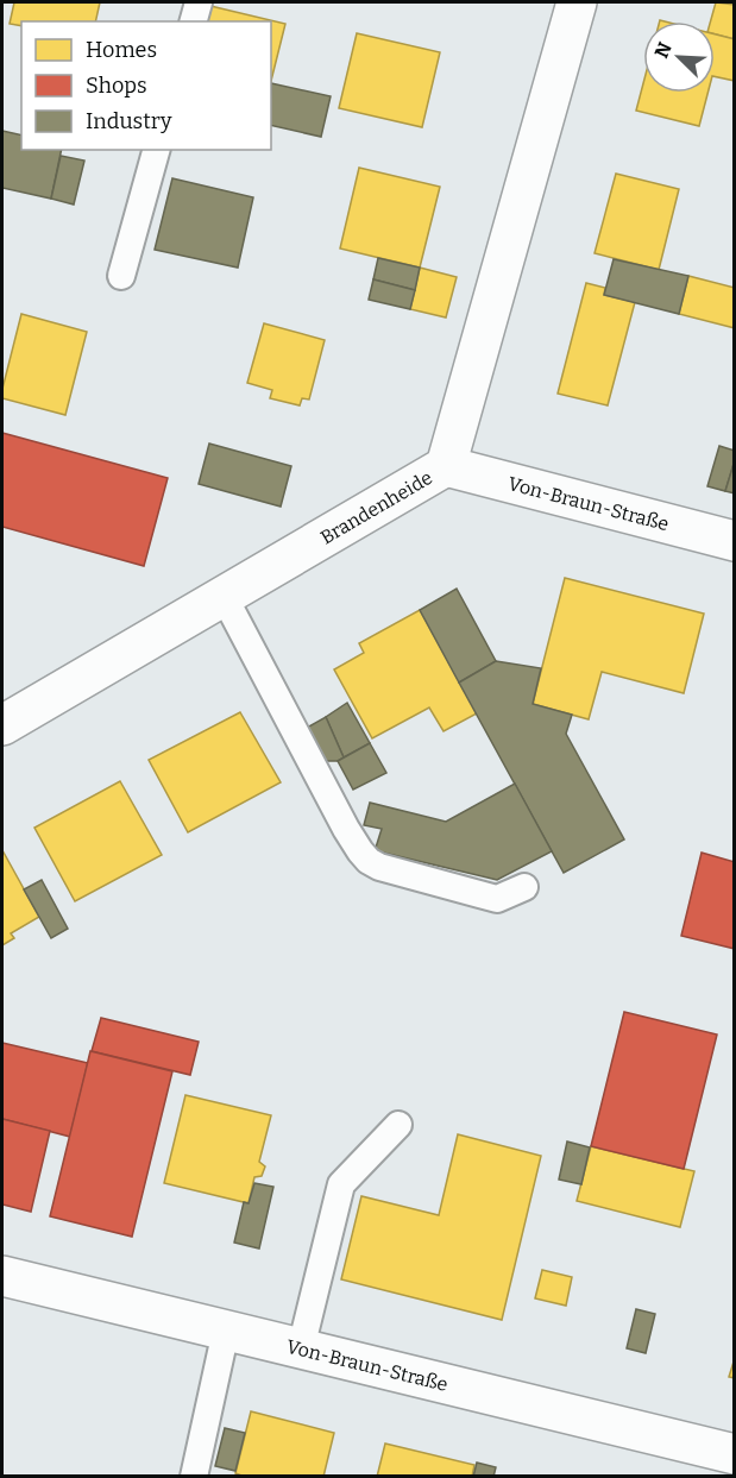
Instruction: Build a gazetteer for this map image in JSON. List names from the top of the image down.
{
  "streets": {
    "street": ["Von-Braun-Straße", "Brandenheide"]
  },
  "crossings": [
    ["Von-Braun-Straße", "Brandenheide"]
  ],
  "legend": ["Homes", "Shops", "Industry"],
  "north": "top left"
}
